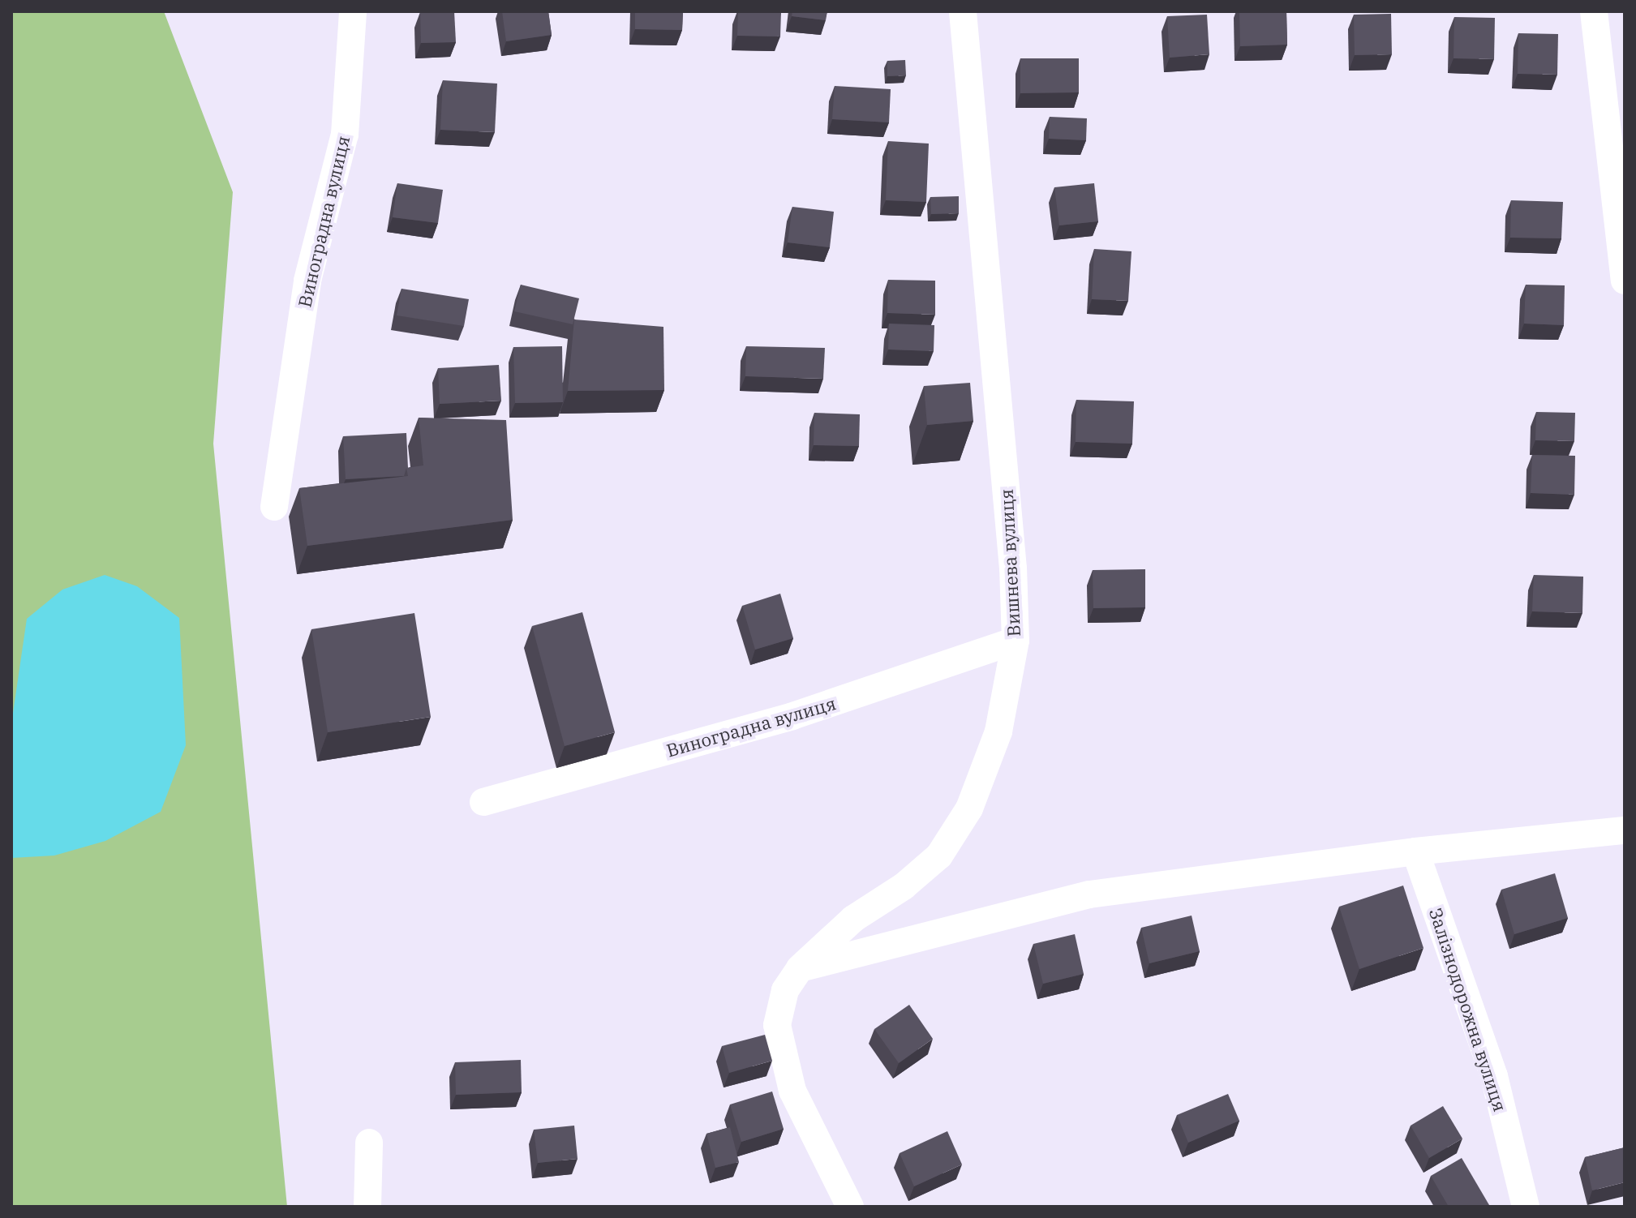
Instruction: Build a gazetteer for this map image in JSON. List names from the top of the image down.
{
  "streets": {
    "street": ["Виноградна вулиця", "Вишнева вулиця", "Залізнодорожна вулиця"]
  },
  "crossings": [
    ["Виноградна вулиця", "Вишнева вулиця"]
  ]
}
